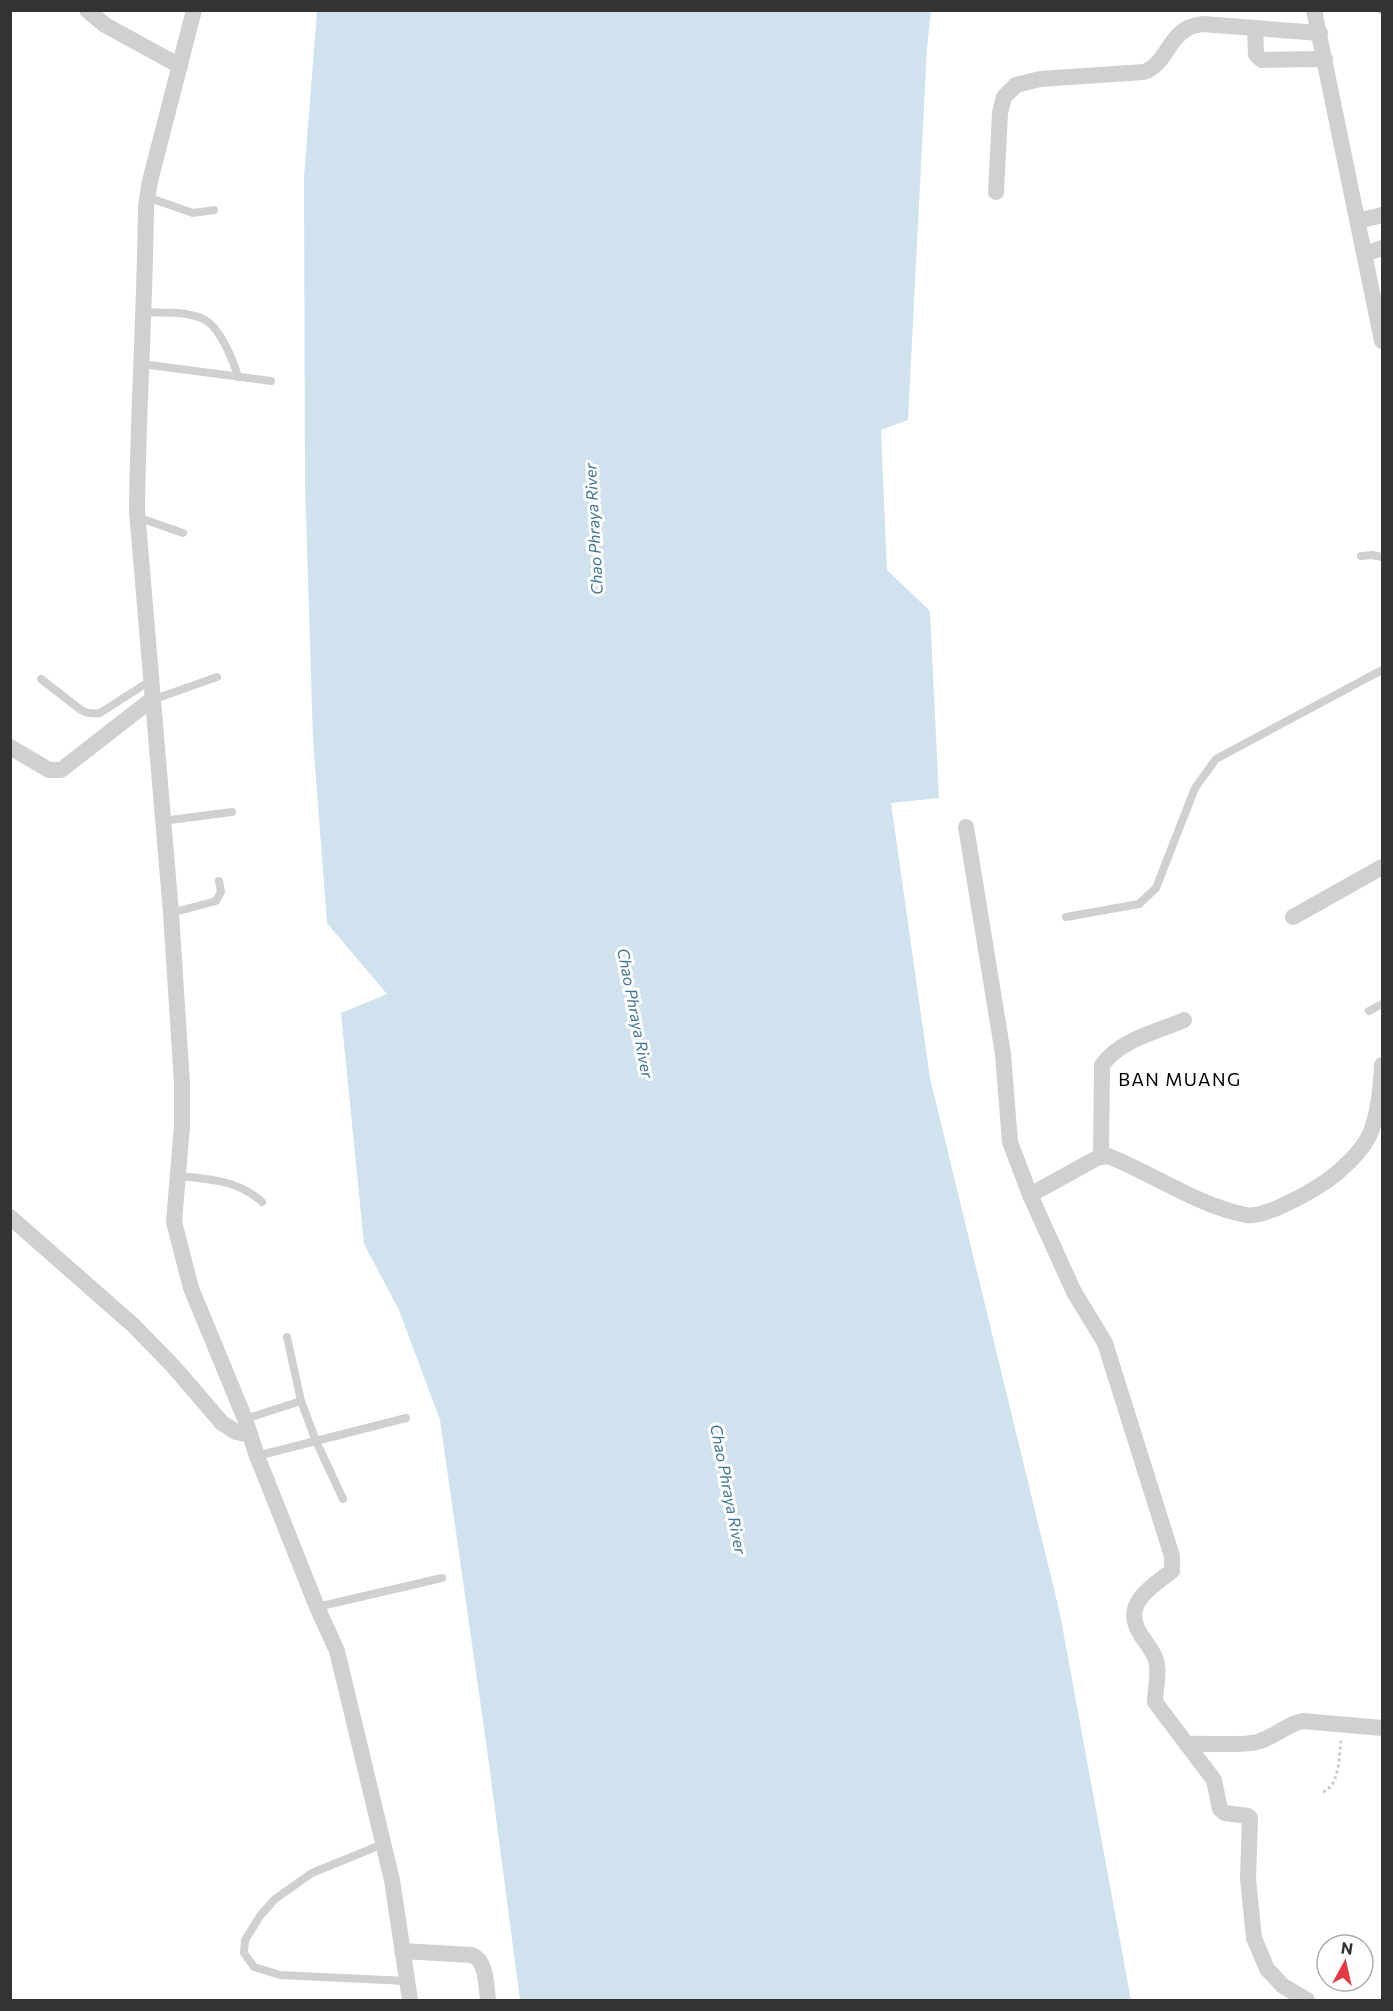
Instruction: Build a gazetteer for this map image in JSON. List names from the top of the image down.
{
  "districts": ["BAN MUANG"],
  "water": ["Chao Phraya River"],
  "north": "top"
}
